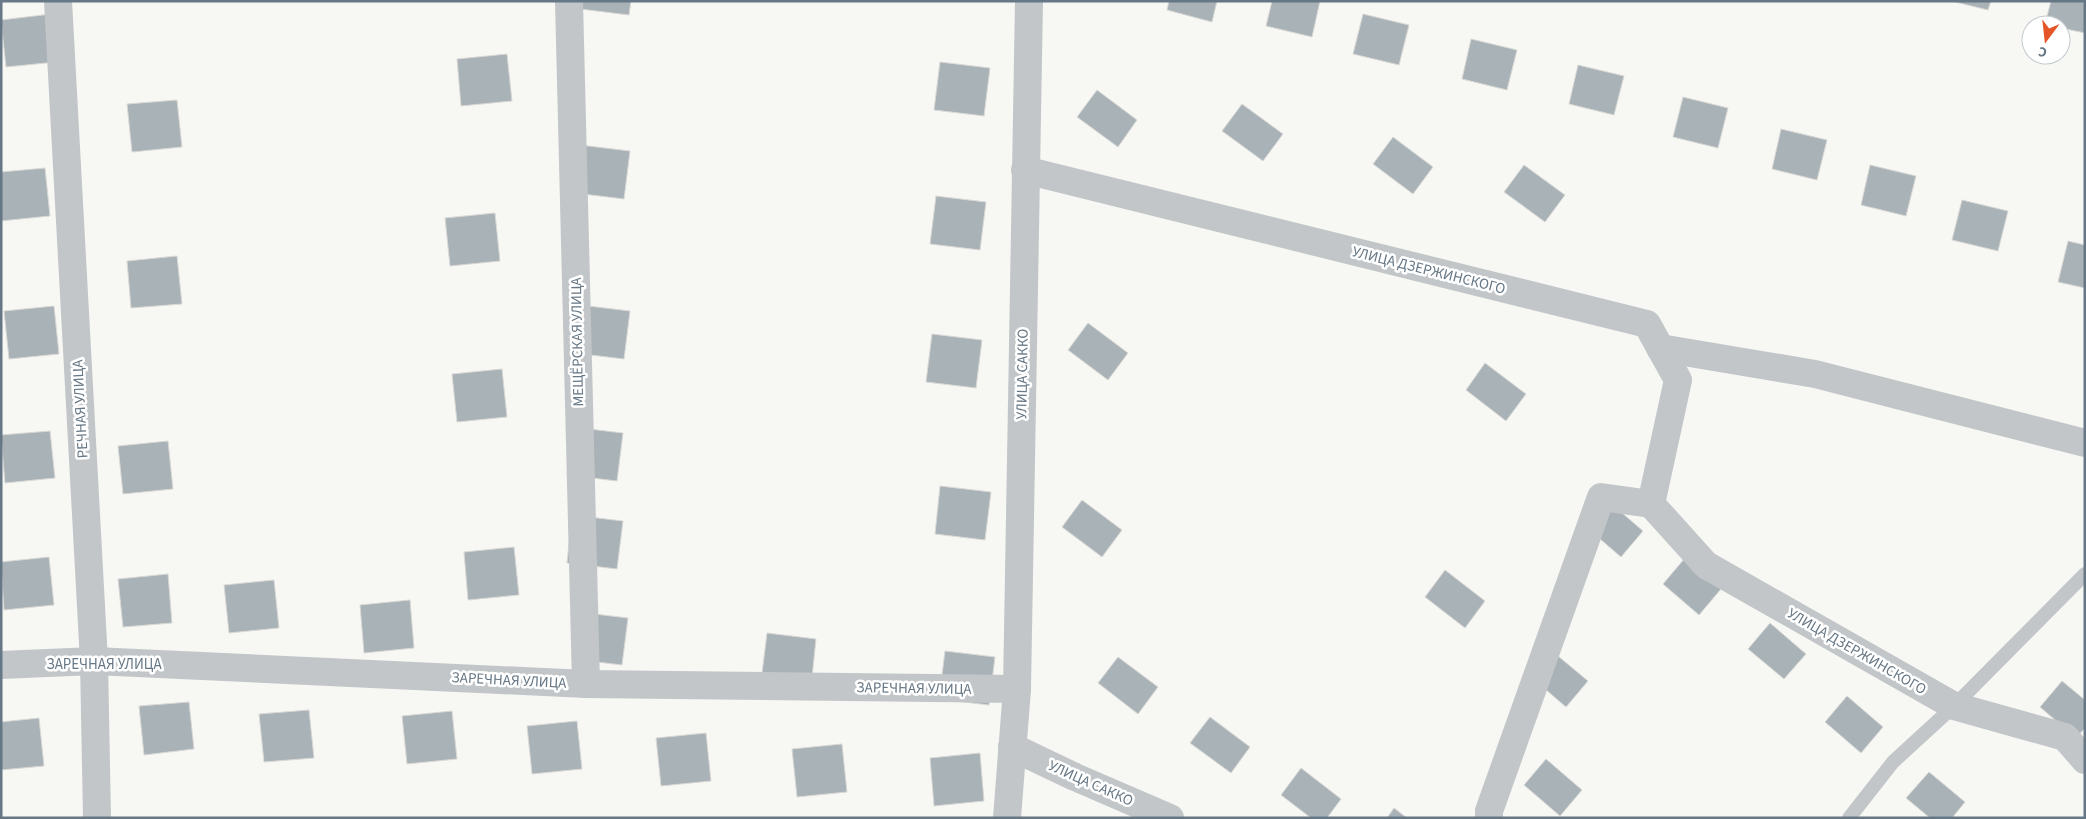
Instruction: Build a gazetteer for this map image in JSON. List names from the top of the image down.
{
  "streets": {
    "street": [
      "УЛИЦА ДЗЕРЖИНСКОГО",
      "МЕЩЁРСКАЯ УЛИЦА",
      "УЛИЦА САККО",
      "РЕЧНАЯ УЛИЦА",
      "ЗАРЕЧНАЯ УЛИЦА"
    ]
  },
  "crossings": [
    ["УЛИЦА ДЗЕРЖИНСКОГО", "УЛИЦА САККО"],
    ["МЕЩЁРСКАЯ УЛИЦА", "ЗАРЕЧНАЯ УЛИЦА"],
    ["УЛИЦА САККО", "ЗАРЕЧНАЯ УЛИЦА"],
    ["РЕЧНАЯ УЛИЦА", "ЗАРЕЧНАЯ УЛИЦА"]
  ],
  "north": "bottom"
}
